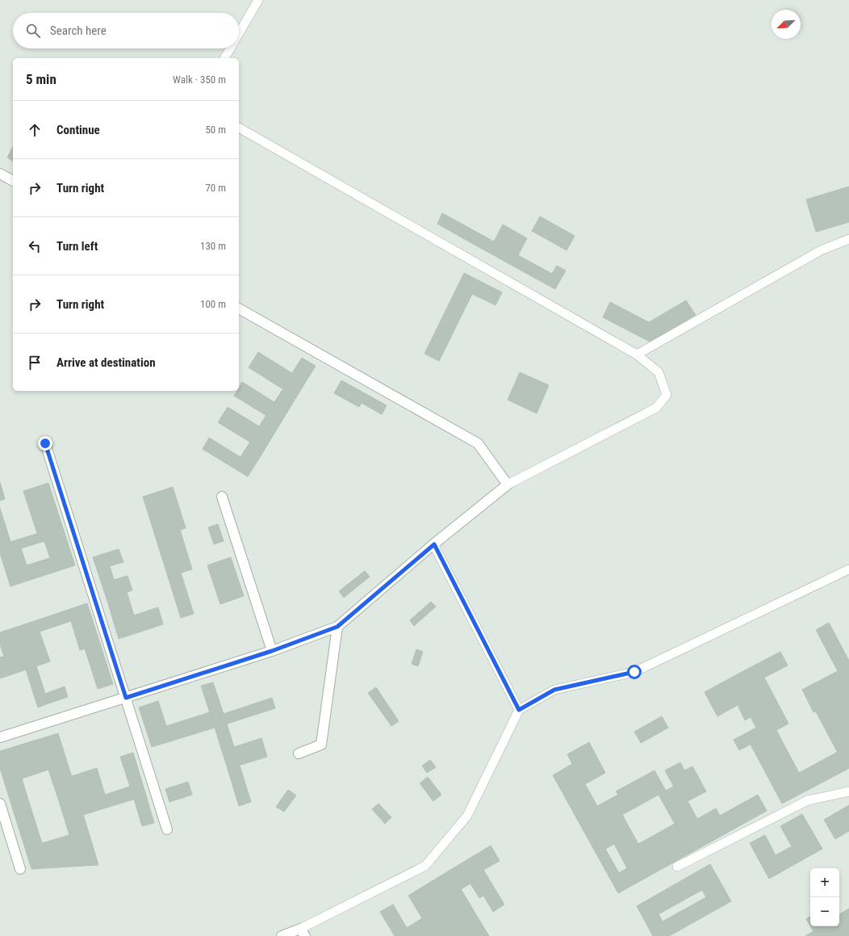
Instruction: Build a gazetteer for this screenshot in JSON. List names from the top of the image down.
{
  "north": "bottom left",
  "page": {
    "search": "Search here",
    "heading": ["5 min", "Walk · 350 m"],
    "list": [
      ["Continue", "50 m"],
      ["Turn right", "70 m"],
      ["Turn left", "130 m"],
      ["Turn right", "100 m"],
      "Arrive at destination"
    ],
    "map_buttons": ["+", "−"]
  }
}
